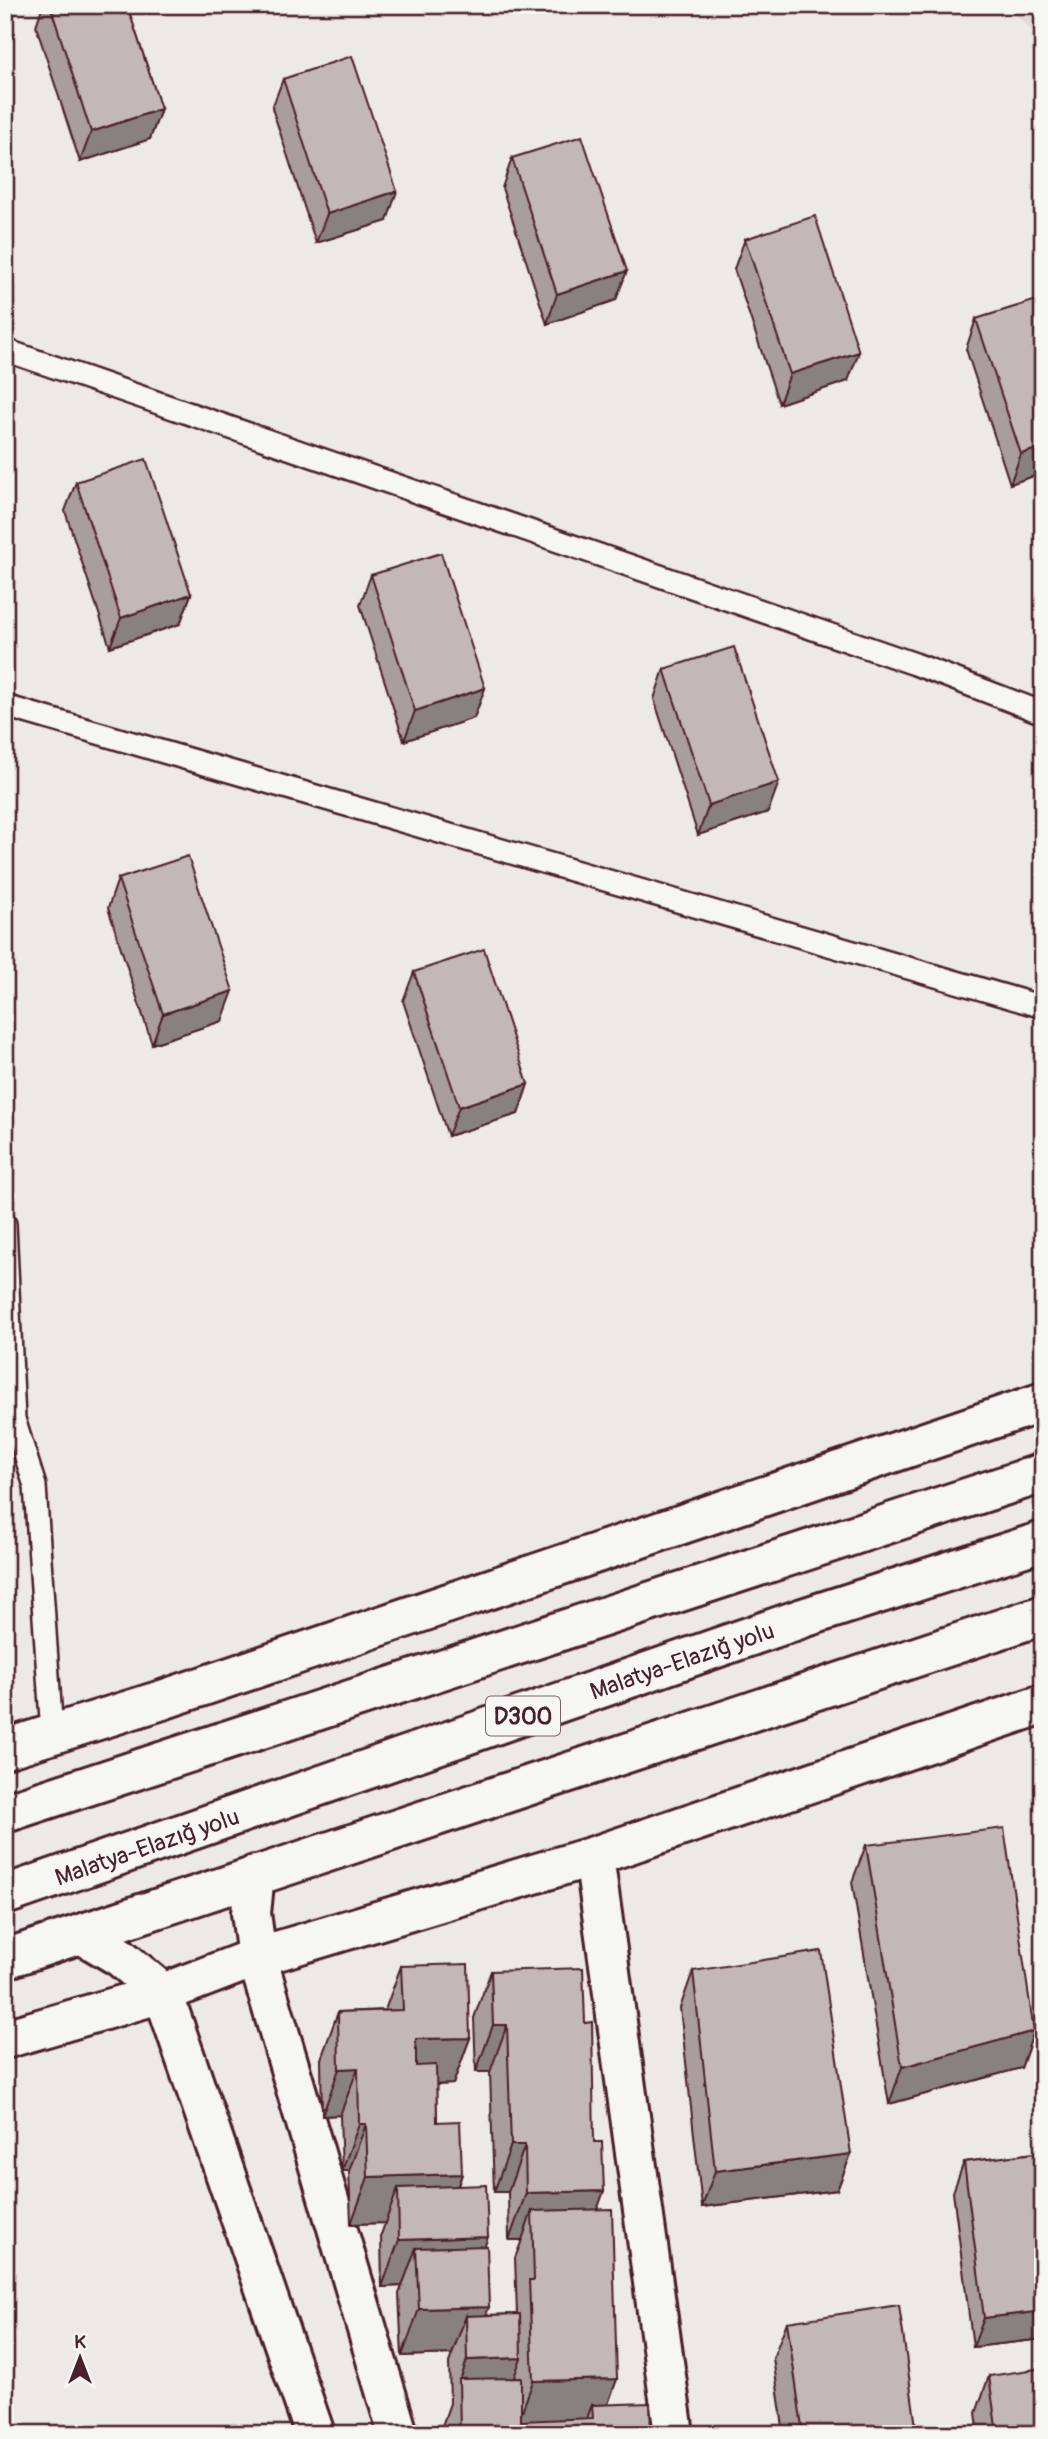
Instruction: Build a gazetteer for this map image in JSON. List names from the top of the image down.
{
  "streets": {
    "main road": ["Malatya-Elazığ yolu", "D300"]
  },
  "north": "top"
}
